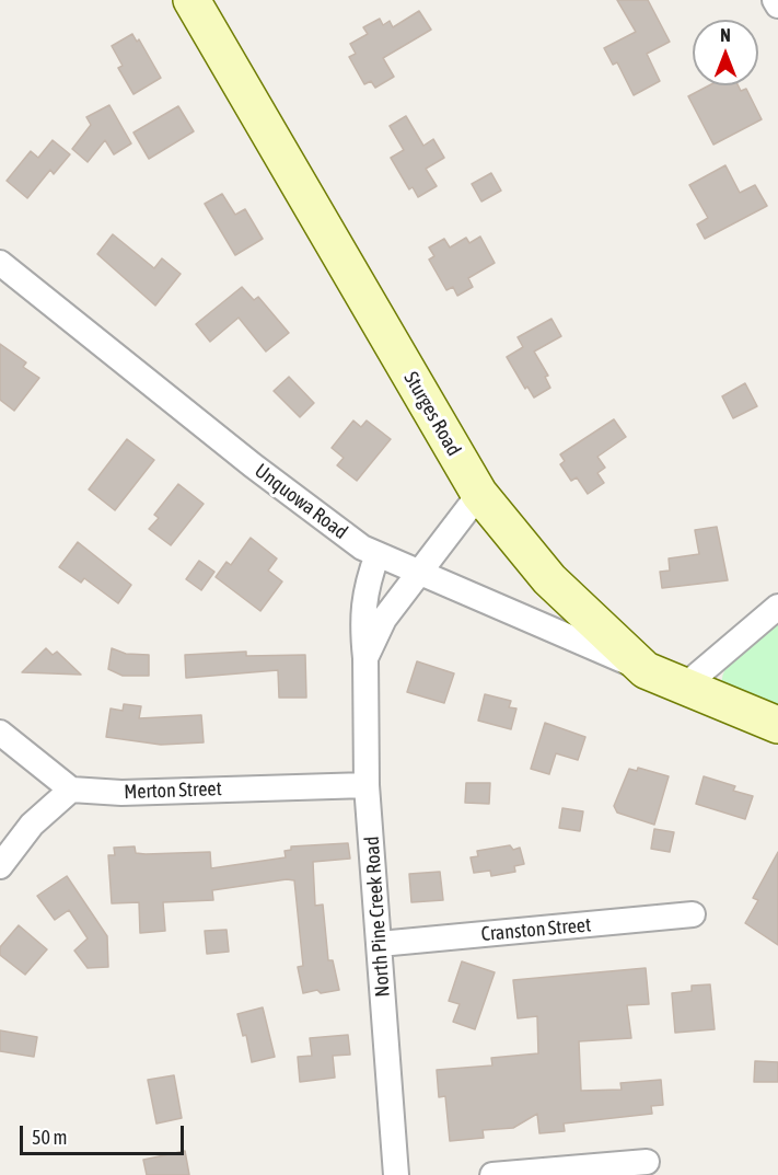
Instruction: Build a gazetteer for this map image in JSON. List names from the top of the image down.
{
  "streets": {
    "main road": ["Sturges Road"],
    "street": [
      "Unquowa Road",
      "Merton Street",
      "North Pine Creek Road",
      "Cranston Street"
    ]
  },
  "crossings": [
    ["Sturges Road", "Unquowa Road"],
    ["Sturges Road", "North Pine Creek Road"],
    ["Unquowa Road", "North Pine Creek Road"],
    ["Merton Street", "North Pine Creek Road"],
    ["North Pine Creek Road", "Cranston Street"]
  ],
  "scale_bar": "50 m",
  "north": "top"
}
